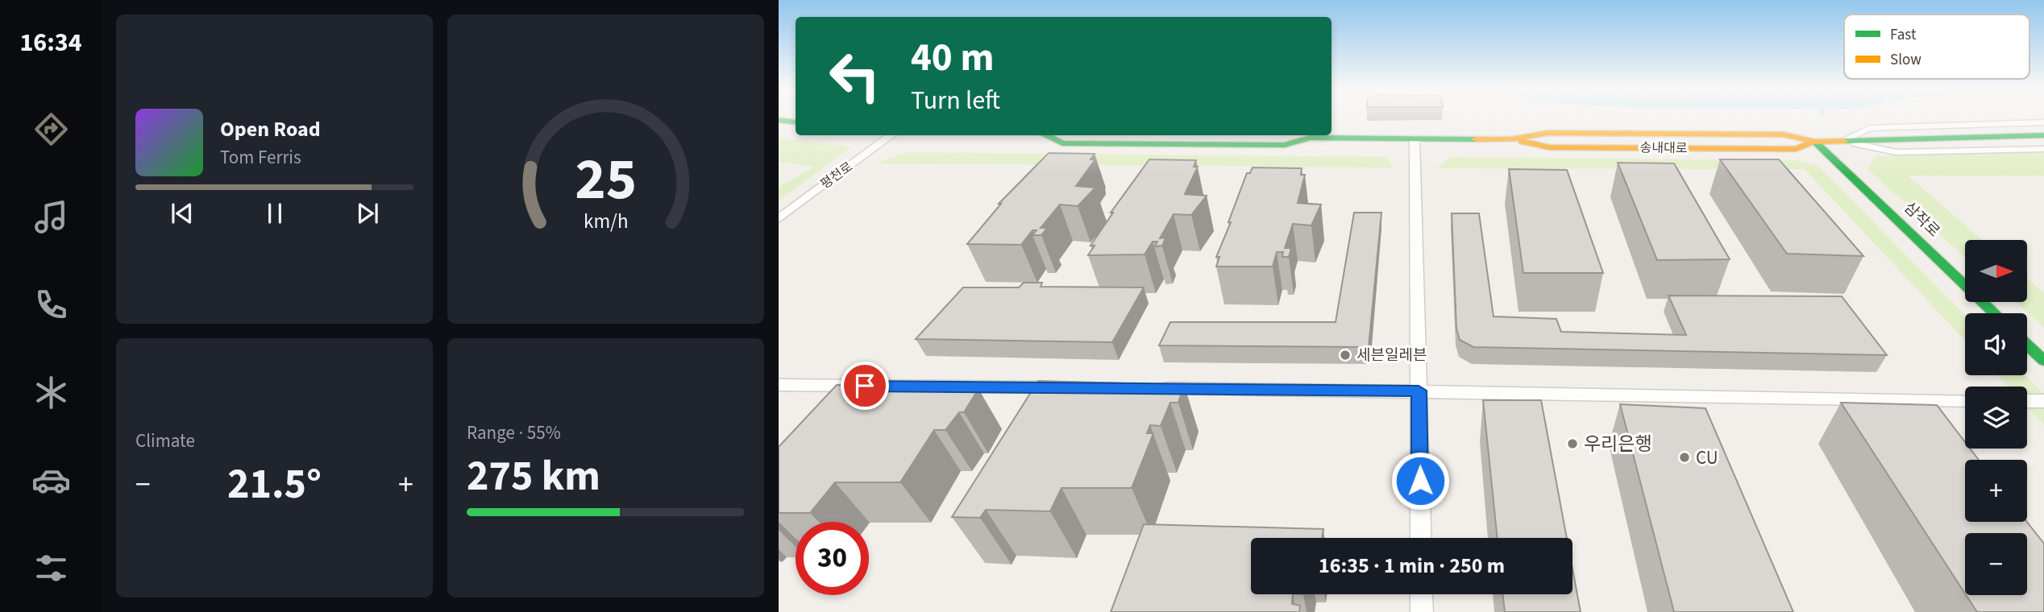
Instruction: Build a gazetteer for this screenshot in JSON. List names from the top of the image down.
{
  "streets": {
    "street": ["송내대로", "평천로", "삼작로"]
  },
  "crossings": [
    ["송내대로", "삼작로"]
  ],
  "places": ["세븐일레븐", "우리은행", "CU"],
  "legend": ["Fast", "Slow"],
  "north": "right",
  "page": {
    "tabs": "16:34",
    "turn": ["40 m", "Turn left"],
    "song": ["Open Road", "Tom Ferris"],
    "map_buttons": ["+", "−"],
    "tile": [
      "Climate",
      ["Range · 55%", "275 km"]
    ],
    "heat": ["−", "21.5°", "+"],
    "limit": "30",
    "trip": "16:35 · 1 min · 250 m",
    "gauge": ["25", "km/h"]
  }
}
